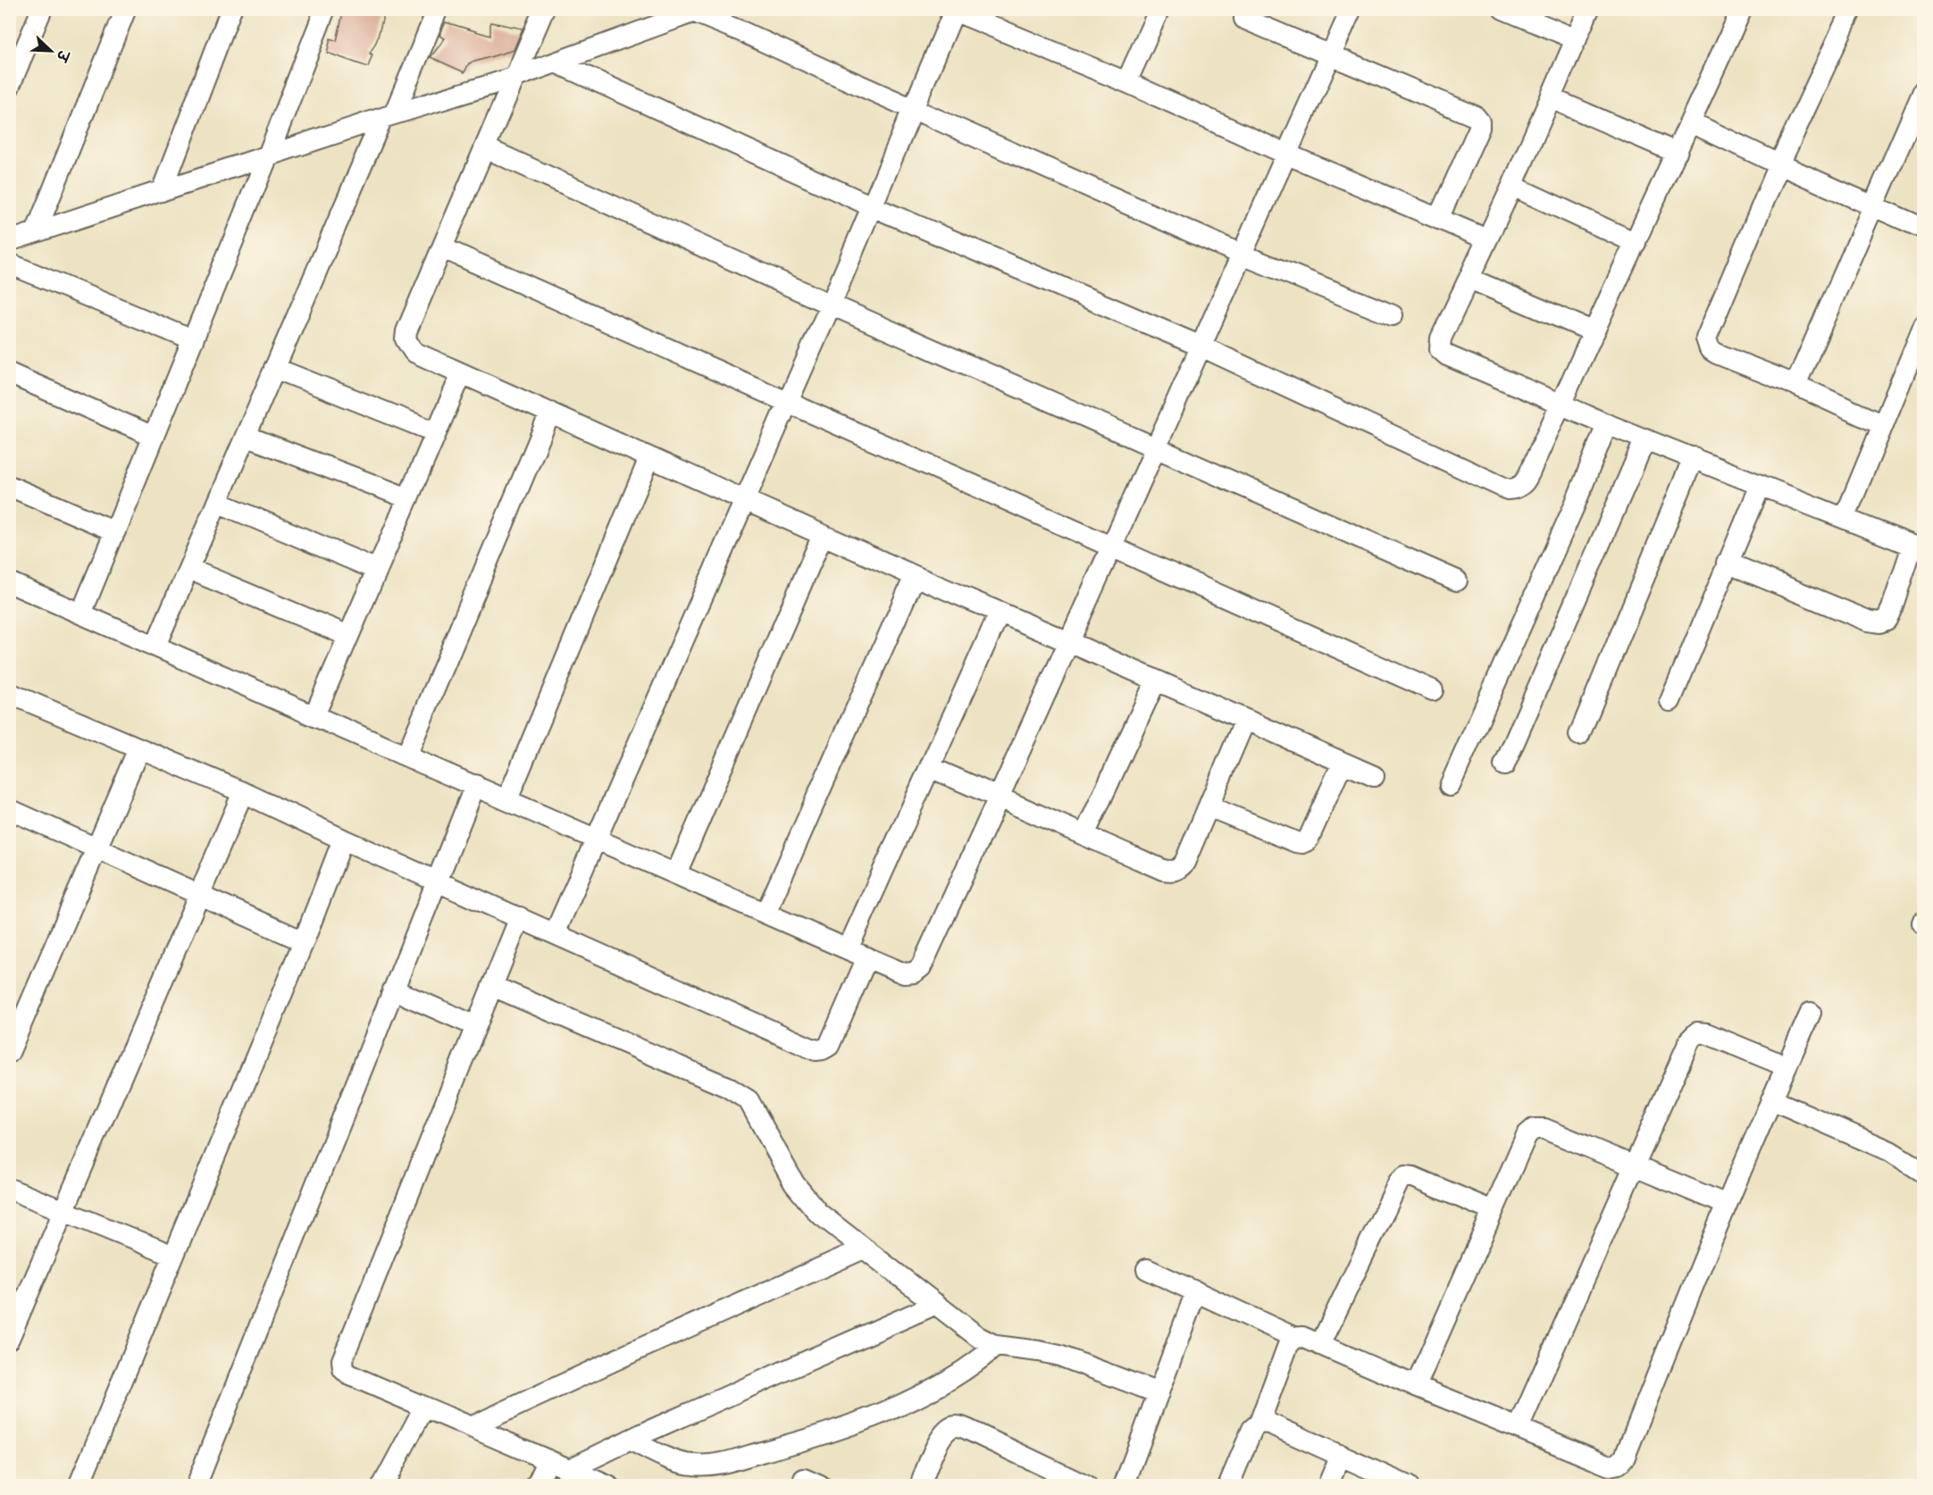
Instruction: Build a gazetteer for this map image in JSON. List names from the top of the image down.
{
  "north": "bottom right"
}
